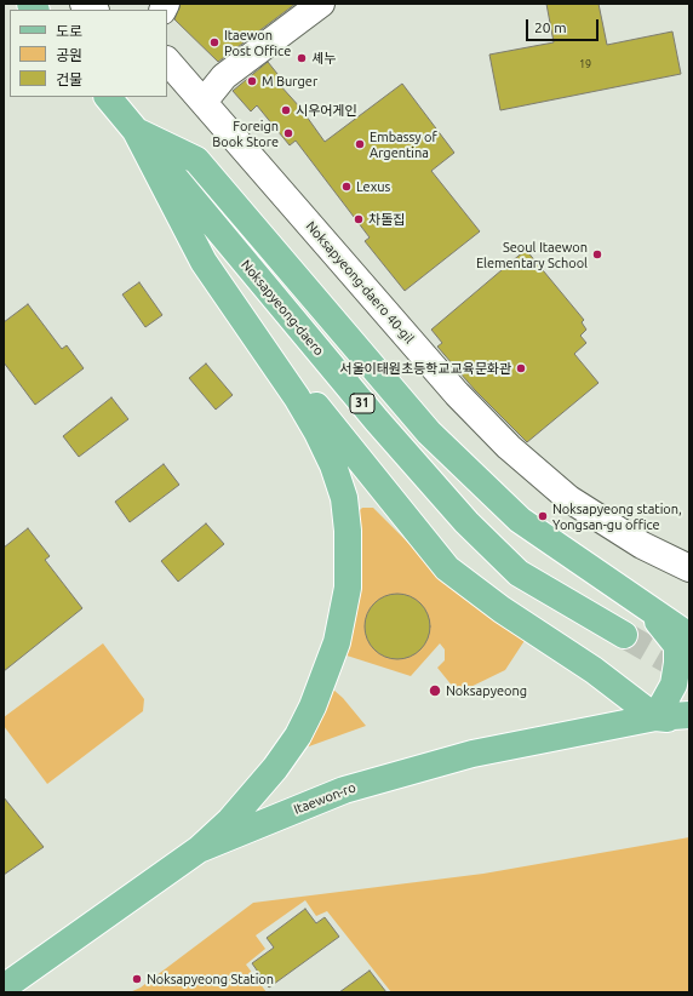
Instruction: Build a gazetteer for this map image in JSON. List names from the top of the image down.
{
  "streets": {
    "main road": ["Noksapyeong-daero", "31", "Itaewon-ro"],
    "street": ["Noksapyeong-daero 40-gil"]
  },
  "places": [
    "Itaewon Post Office",
    "셰누",
    "M Burger",
    "시우어게인",
    "Foreign Book Store",
    "Embassy of Argentina",
    "Lexus",
    "차돌집",
    "Seoul Itaewon Elementary School",
    "서울이태원초등학교교육문화관",
    "Noksapyeong station, Yongsan-gu office",
    "Noksapyeong",
    "Noksapyeong Station"
  ],
  "house_numbers": ["19"],
  "legend": ["도로", "공원", "건물"],
  "scale_bar": "20 m"
}
